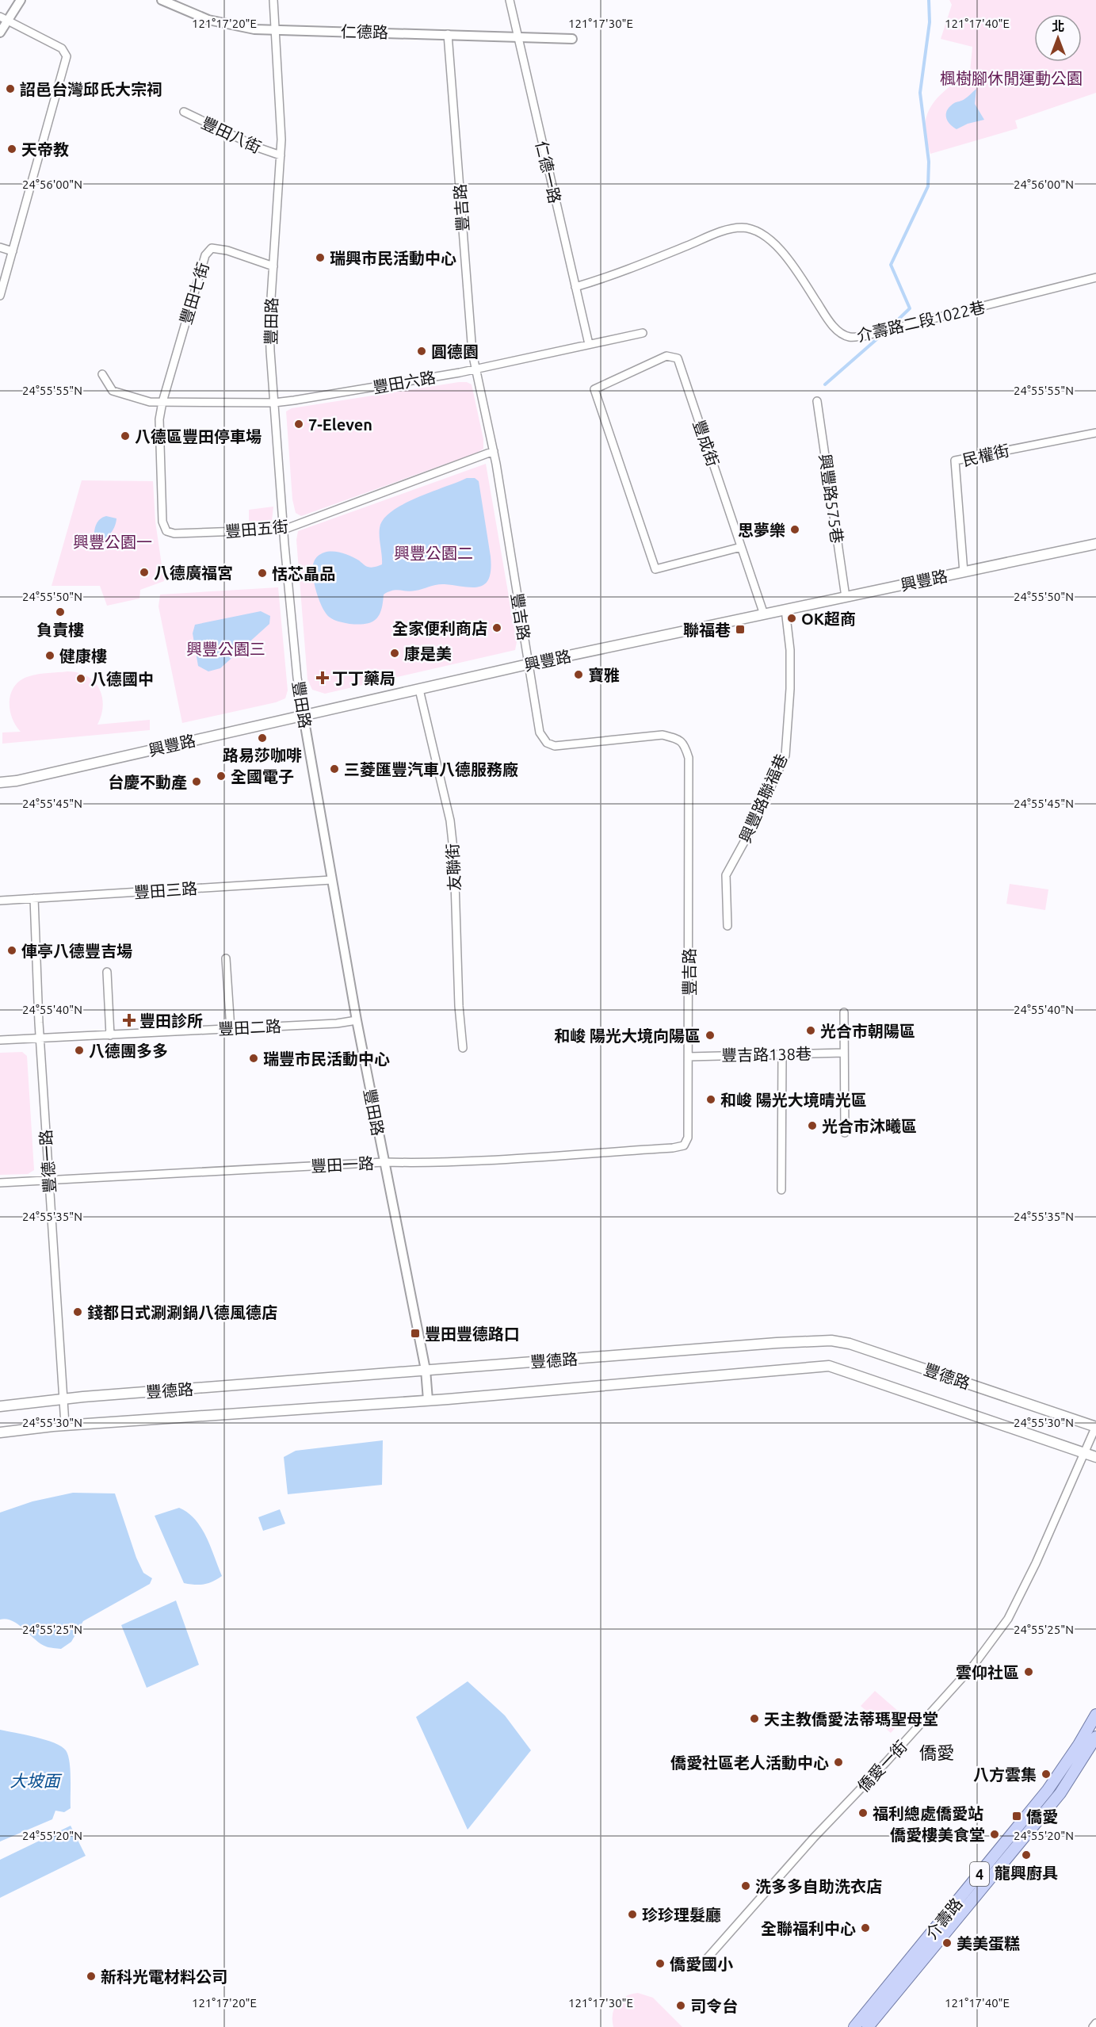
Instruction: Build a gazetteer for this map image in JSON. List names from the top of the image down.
{
  "streets": {
    "main road": [
      "興豐路",
      "豐德路",
      "4",
      "介壽路"
    ],
    "street": [
      "仁德路",
      "豐田八街",
      "仁德一路",
      "豐吉路",
      "豐田七街",
      "豐田路",
      "介壽路二段1022巷",
      "豐田六路",
      "豐成街",
      "民權街",
      "興豐路575巷",
      "豐田五街",
      "興豐路聯福巷",
      "友聯街",
      "豐田三路",
      "豐田二路",
      "豐吉路138巷",
      "豐德一路",
      "豐田一路",
      "僑愛一街"
    ]
  },
  "crossings": [
    ["仁德路", "仁德一路"],
    ["仁德路", "豐吉路"],
    ["仁德路", "豐田路"],
    ["豐田八街", "豐田路"],
    ["仁德一路", "介壽路二段1022巷"],
    ["仁德一路", "豐田六路"],
    ["豐吉路", "豐田六路"],
    ["豐吉路", "豐田五街"],
    ["豐吉路", "興豐路"],
    ["豐吉路", "豐吉路138巷"],
    ["豐吉路", "豐田一路"],
    ["豐田七街", "豐田路"],
    ["豐田七街", "豐田六路"],
    ["豐田七街", "豐田五街"],
    ["豐田路", "豐田六路"],
    ["豐田路", "豐田五街"],
    ["豐田路", "興豐路"],
    ["豐田路", "豐田三路"],
    ["豐田路", "豐田二路"],
    ["豐田路", "豐田一路"],
    ["豐田路", "豐德路"],
    ["豐田六路", "豐田五街"],
    ["豐成街", "興豐路"],
    ["民權街", "興豐路"],
    ["興豐路575巷", "興豐路"],
    ["興豐路", "興豐路聯福巷"],
    ["興豐路", "友聯街"],
    ["豐田三路", "豐德一路"],
    ["豐田二路", "豐德一路"],
    ["豐德一路", "豐田一路"],
    ["豐德一路", "豐德路"],
    ["豐德路", "僑愛一街"]
  ],
  "districts": ["僑愛"],
  "water": ["大坡面"],
  "parks": [
    "楓樹腳休閒運動公園",
    "興豐公園一",
    "興豐公園二",
    "興豐公園三"
  ],
  "places": {
    "other": [
      "詔邑台灣邱氏大宗祠",
      "天帝教",
      "瑞興市民活動中心",
      "圓德園",
      "7-Eleven",
      "八德區豐田停車場",
      "思夢樂",
      "八德廣福宮",
      "恬芯晶品",
      "負責樓",
      "OK超商",
      "全家便利商店",
      "康是美",
      "健康樓",
      "寶雅",
      "八德國中",
      "路易莎咖啡",
      "三菱匯豐汽車八德服務廠",
      "全國電子",
      "台慶不動產",
      "俥亭八德豐吉場",
      "光合市朝陽區",
      "和峻 陽光大境向陽區",
      "八德團多多",
      "瑞豐市民活動中心",
      "和峻 陽光大境晴光區",
      "光合市沐曦區",
      "錢都日式涮涮鍋八德風德店",
      "雲仰社區",
      "天主教僑愛法蒂瑪聖母堂",
      "僑愛社區老人活動中心",
      "八方雲集",
      "福利總處僑愛站",
      "僑愛樓美食堂",
      "龍興廚具",
      "洗多多自助洗衣店",
      "珍珍理髮廳",
      "全聯福利中心",
      "美美蛋糕",
      "僑愛國小",
      "新科光電材料公司",
      "司令台"
    ],
    "transit": ["聯福巷", "豐田豐德路口", "僑愛"],
    "health": ["丁丁藥局", "豐田診所"]
  },
  "north": "top",
  "coordinates": [
    "121°17'20\"E",
    "121°17'30\"E",
    "121°17'40\"E",
    "24°56'00\"N",
    "24°55'55\"N",
    "24°55'50\"N",
    "24°55'45\"N",
    "24°55'40\"N",
    "24°55'35\"N",
    "24°55'30\"N",
    "24°55'25\"N",
    "24°55'20\"N"
  ]
}
